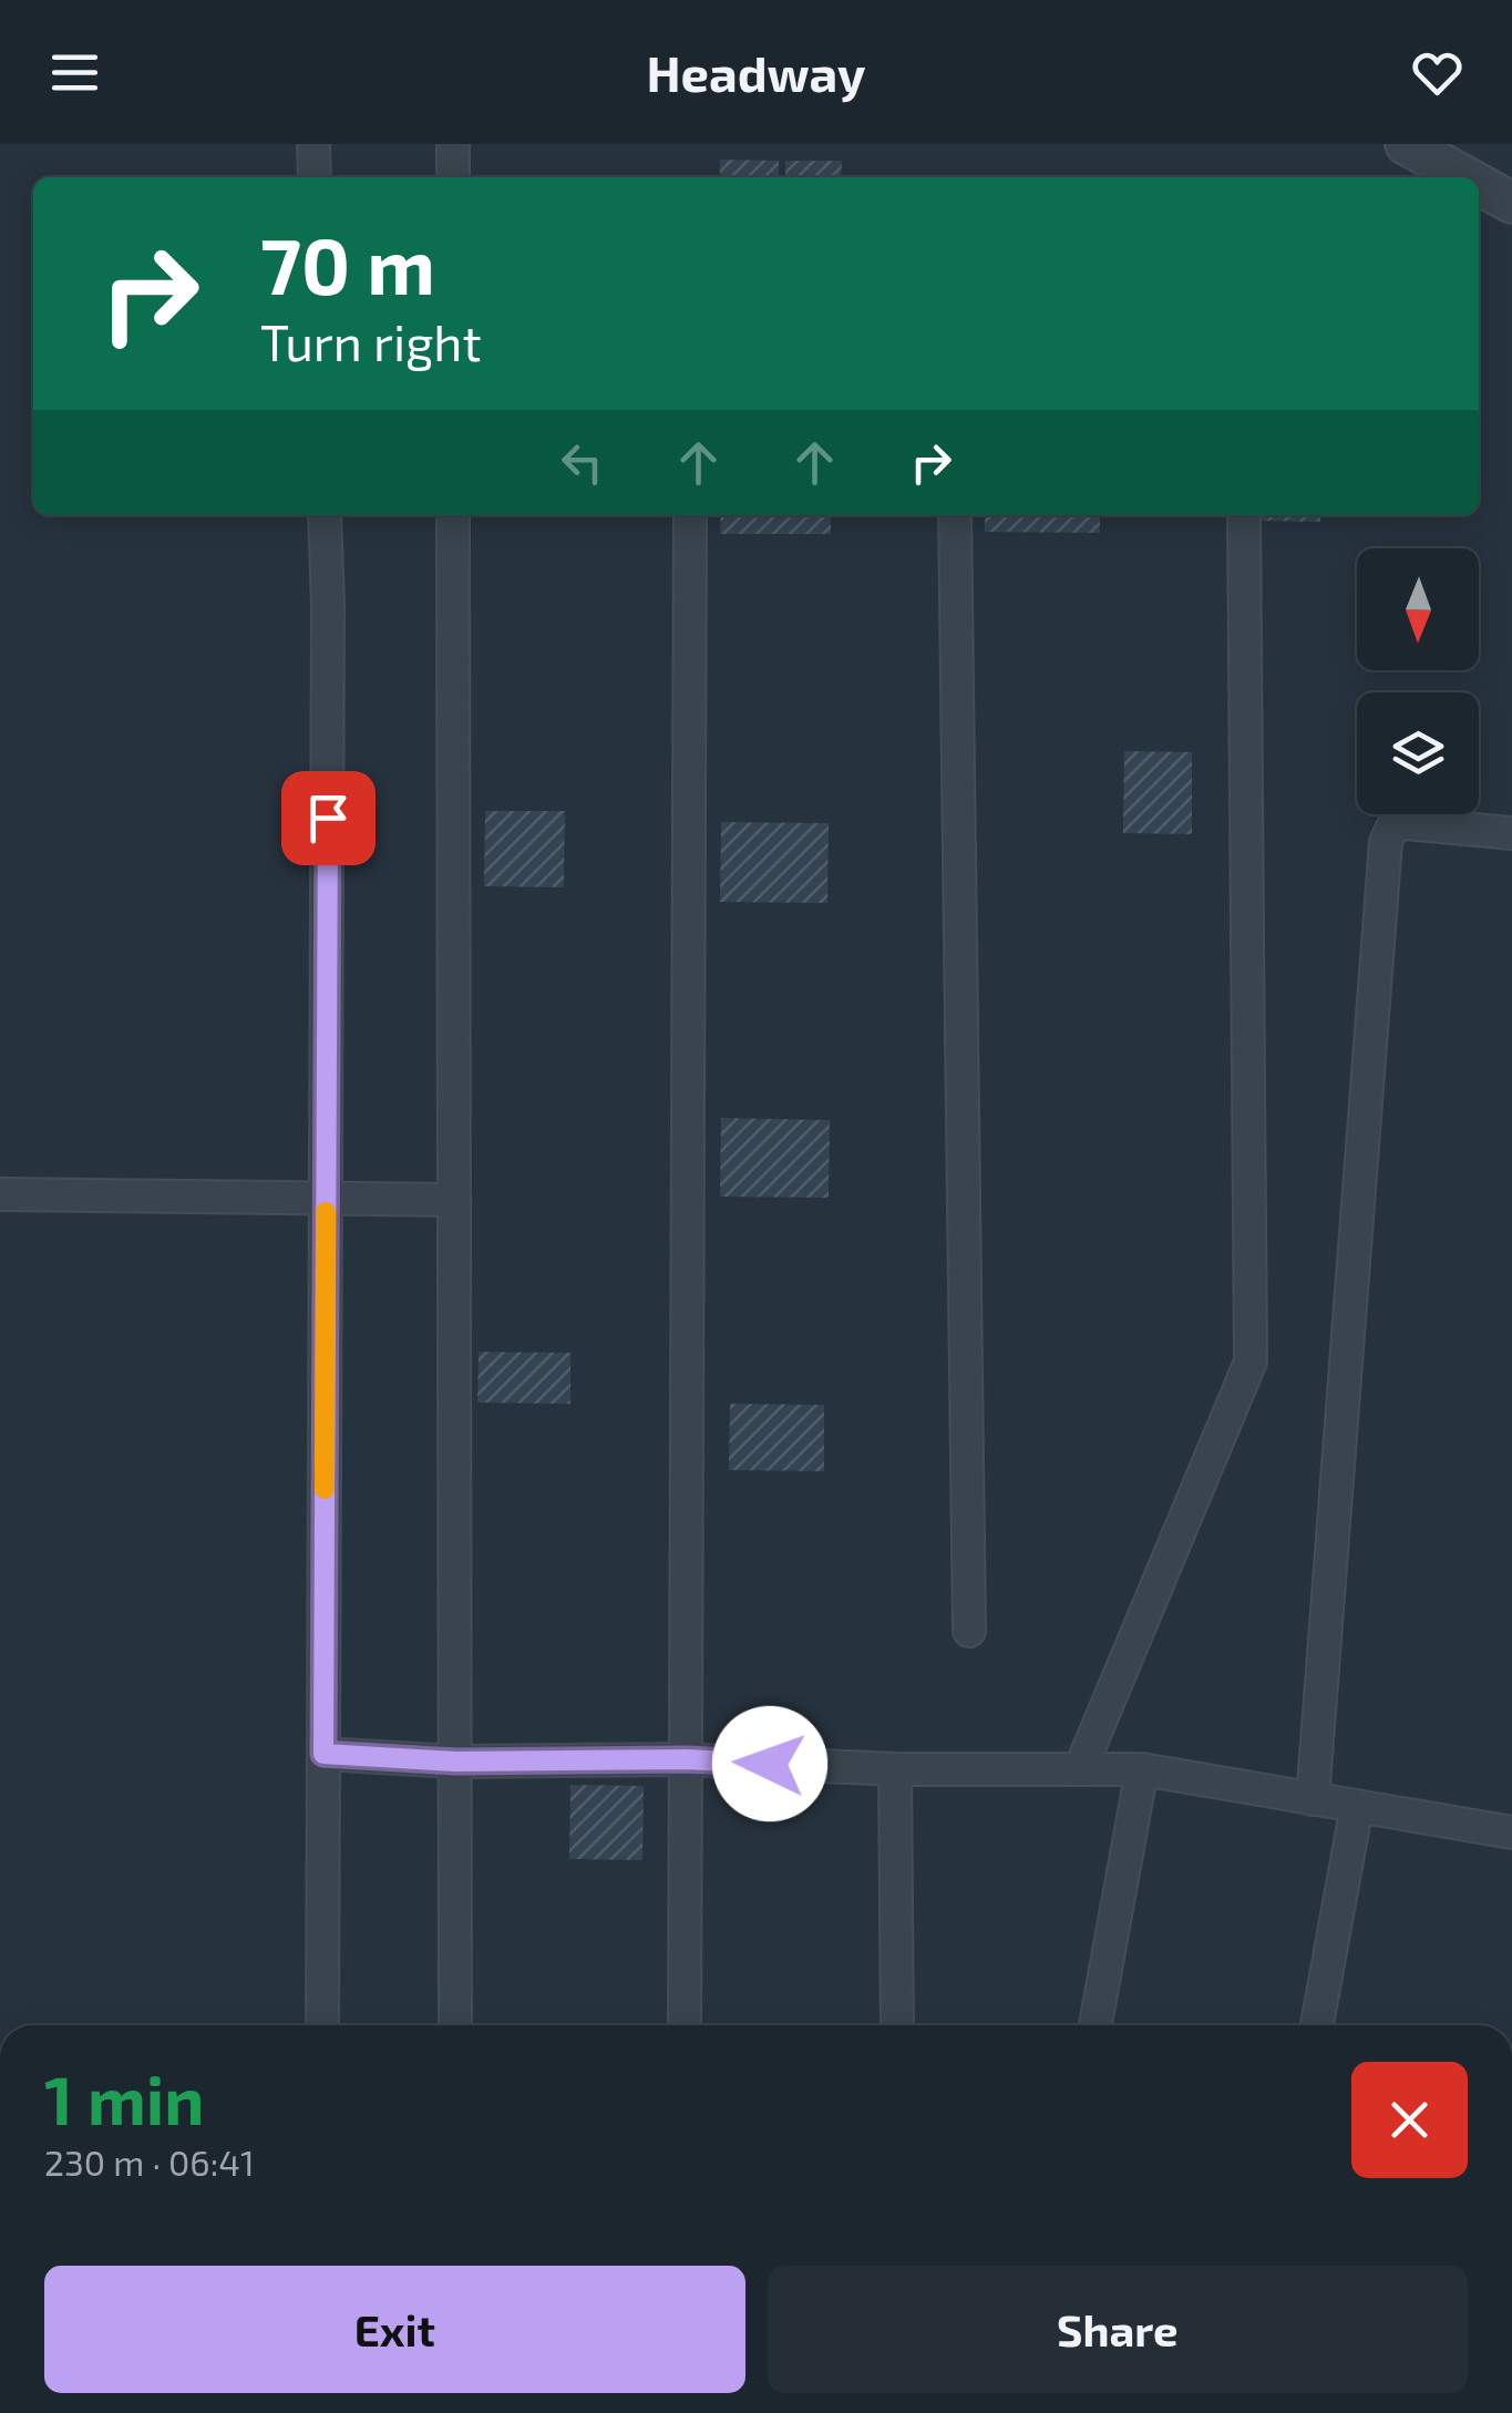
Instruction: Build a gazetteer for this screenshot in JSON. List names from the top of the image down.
{
  "north": "bottom",
  "page": {
    "header": "Headway",
    "turn": ["70 m", "Turn right"],
    "heading": ["1 min", "230 m · 06:41"],
    "buttons": ["Exit", "Share"]
  }
}
